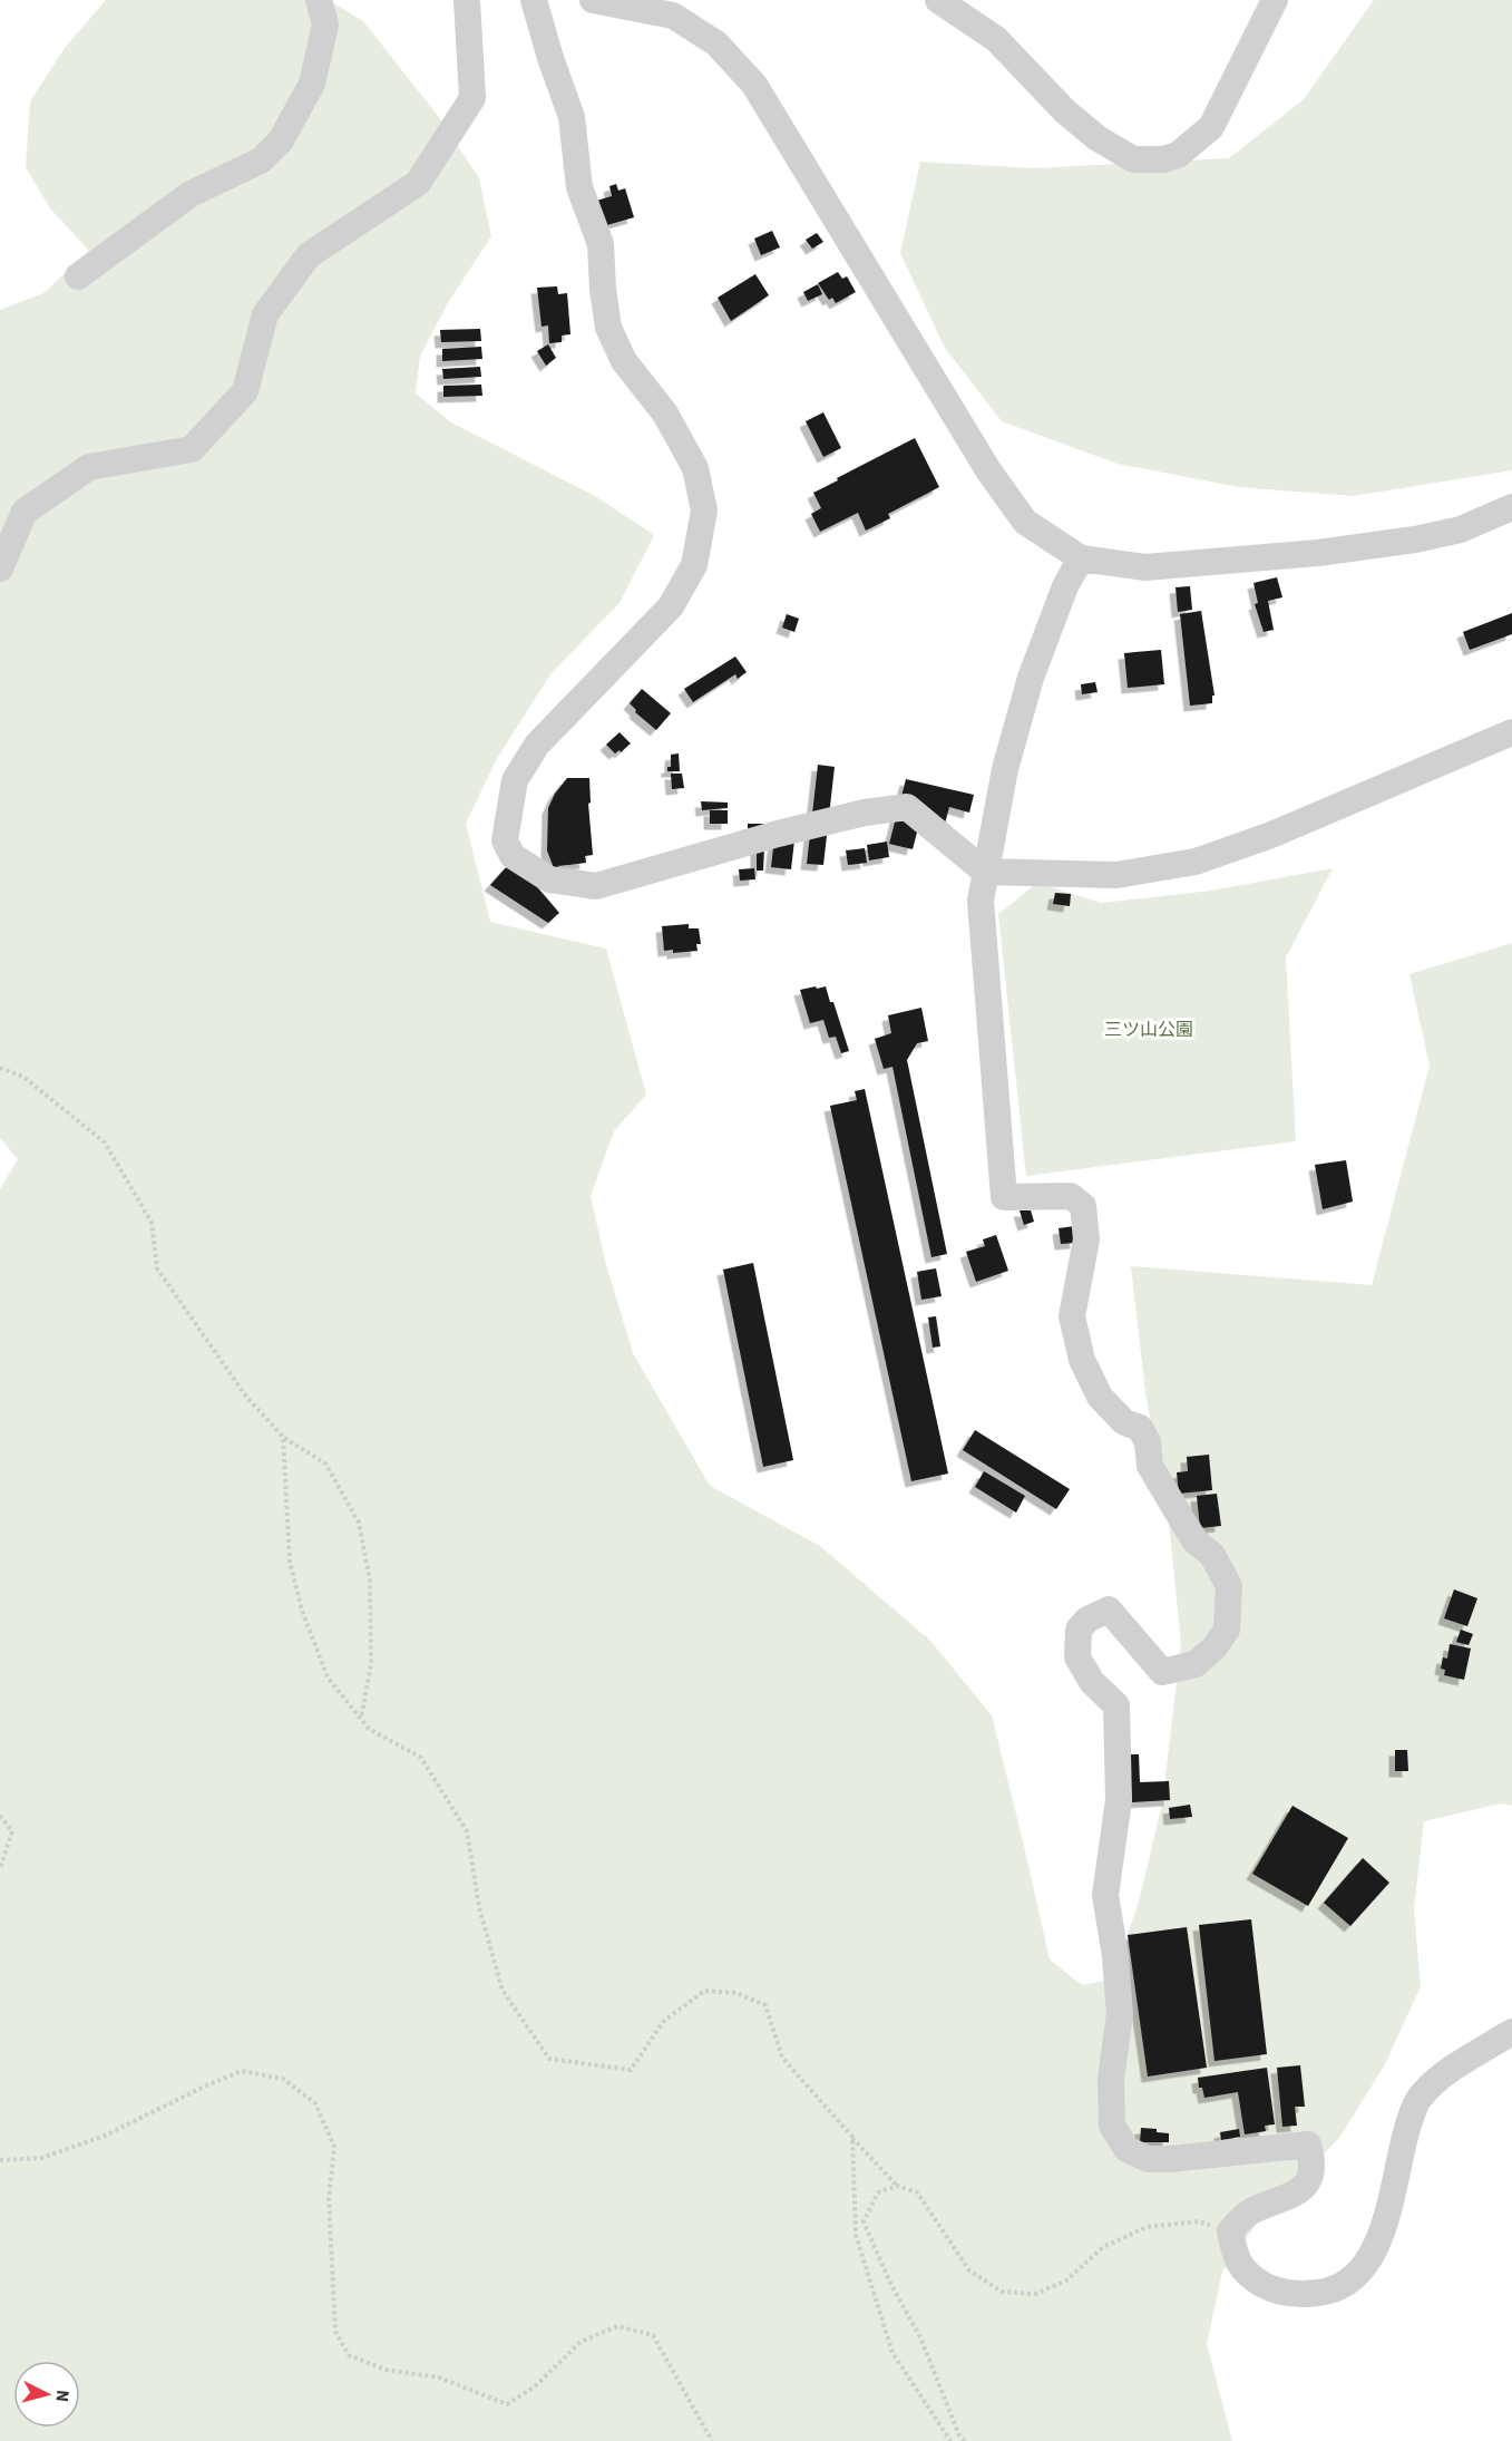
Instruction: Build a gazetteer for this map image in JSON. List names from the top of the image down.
{
  "parks": ["三ツ山公園"],
  "north": "right"
}
